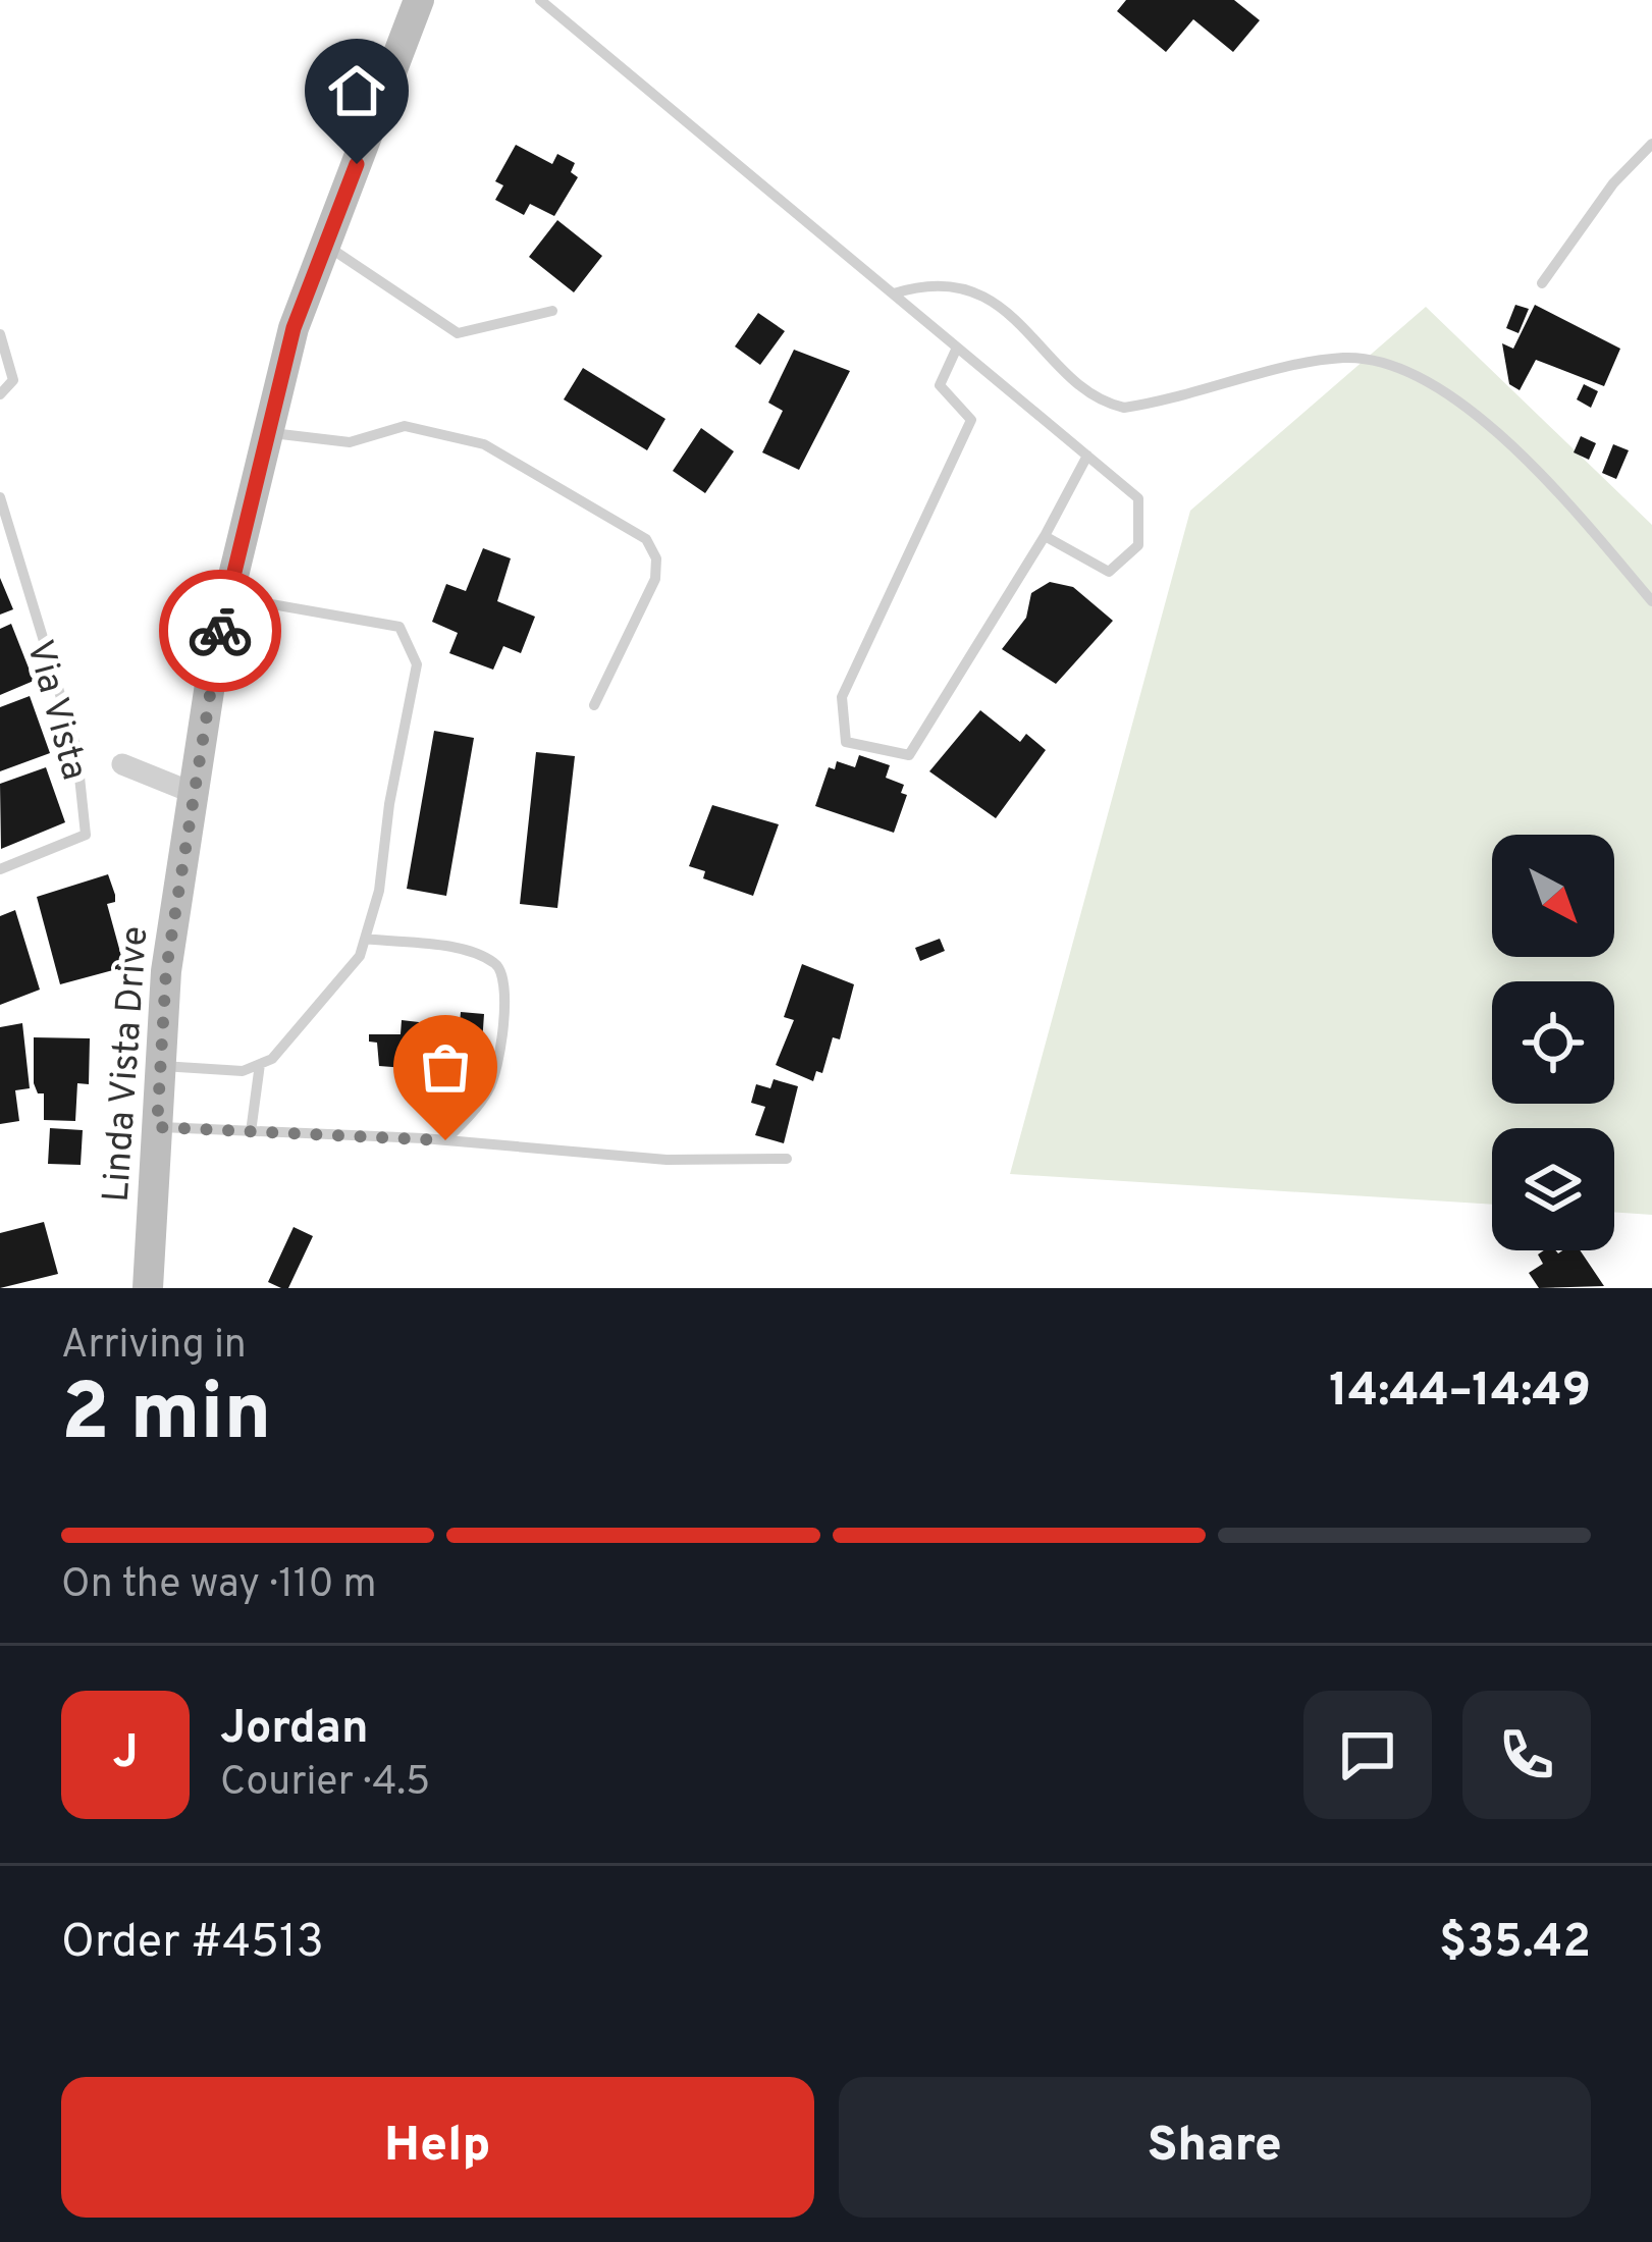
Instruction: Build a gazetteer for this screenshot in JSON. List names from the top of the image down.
{
  "streets": {
    "street": ["Linda Vista Drive"],
    "lane": ["Via Vista"]
  },
  "north": "bottom right",
  "page": {
    "heading": ["2 min", "Arriving in", "14:44–14:49"],
    "panel": [
      "Jordan",
      "Courier · 4.5",
      "Order #4513",
      "$35.42"
    ],
    "bar": "On the way · 110 m",
    "round": "J",
    "buttons": ["Help", "Share"]
  }
}
